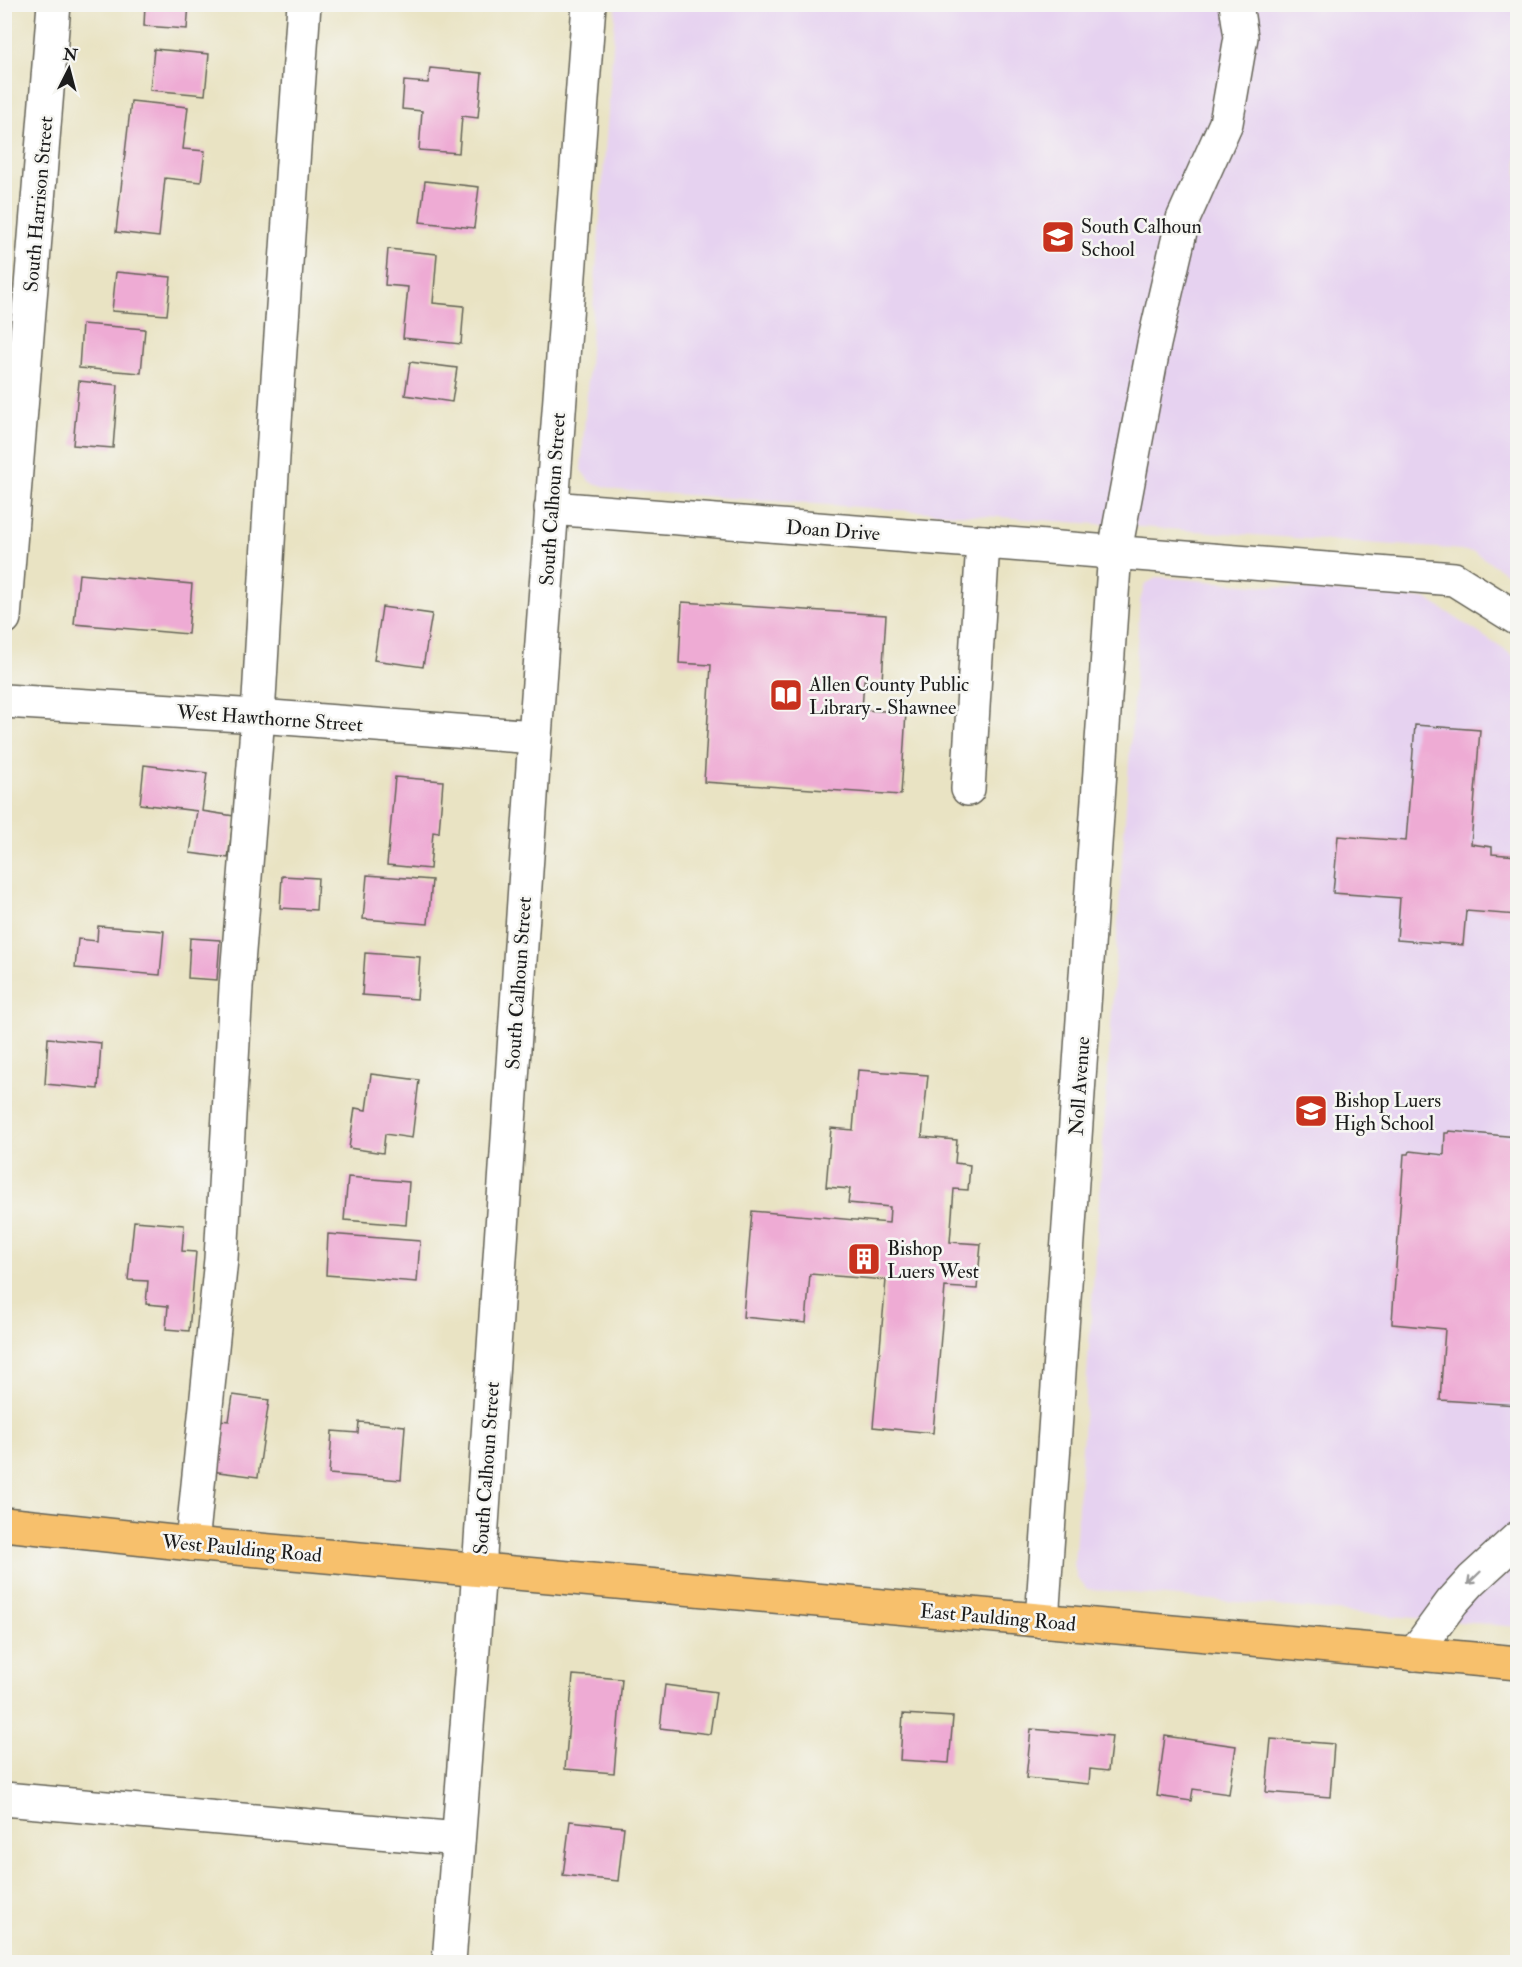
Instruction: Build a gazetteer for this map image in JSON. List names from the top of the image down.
{
  "streets": {
    "main road": ["West Paulding Road", "East Paulding Road"],
    "street": [
      "South Harrison Street",
      "South Calhoun Street",
      "Doan Drive",
      "West Hawthorne Street",
      "Noll Avenue"
    ]
  },
  "crossings": [
    ["South Calhoun Street", "Doan Drive"],
    ["South Calhoun Street", "West Hawthorne Street"],
    ["South Calhoun Street", "West Paulding Road"],
    ["South Calhoun Street", "East Paulding Road"],
    ["Doan Drive", "Noll Avenue"],
    ["Noll Avenue", "East Paulding Road"],
    ["West Paulding Road", "East Paulding Road"]
  ],
  "places": {
    "school or university": ["South Calhoun School", "Bishop Luers High School"],
    "library": ["Allen County Public Library - Shawnee"],
    "building": ["Bishop Luers West"]
  },
  "north": "top"
}
